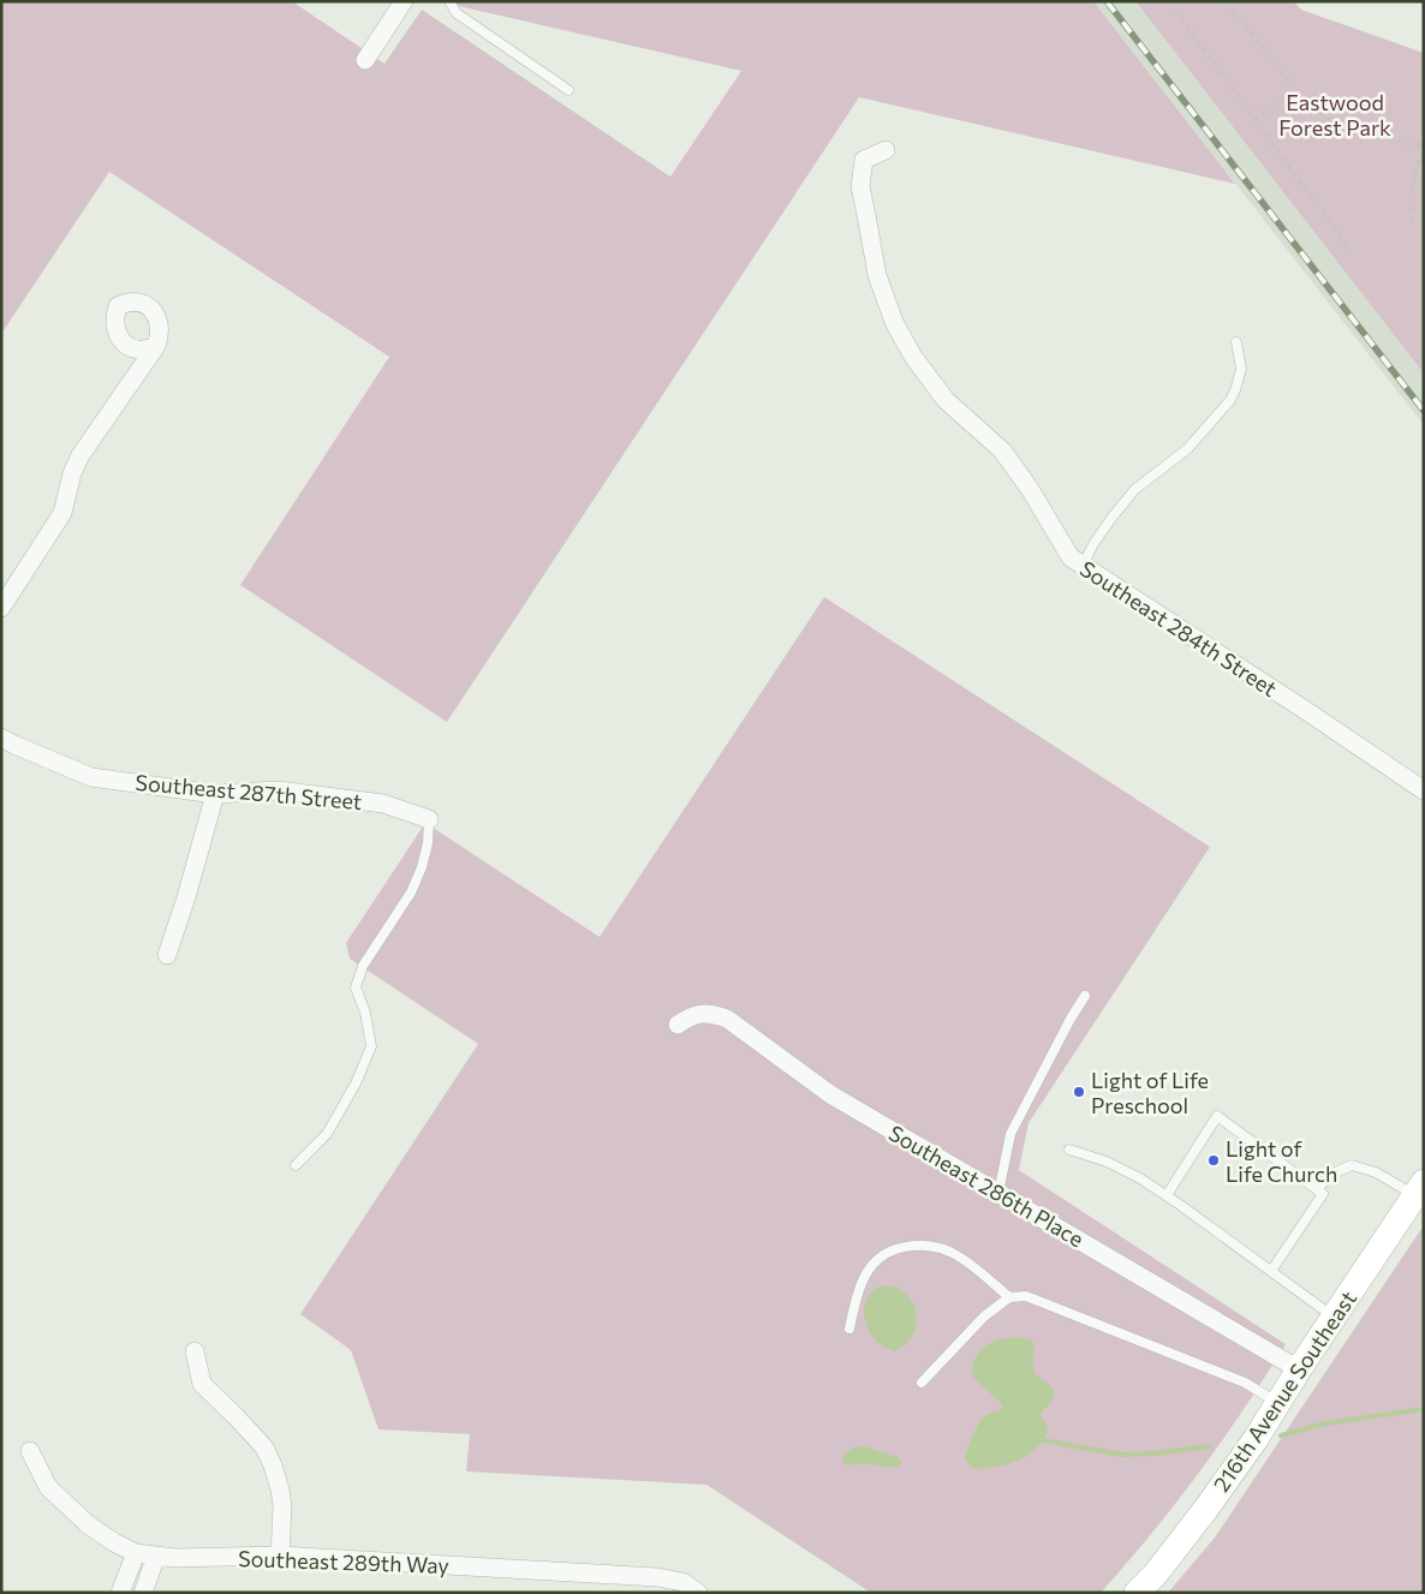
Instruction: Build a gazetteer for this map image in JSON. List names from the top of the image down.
{
  "streets": {
    "street": [
      "Southeast 284th Street",
      "Southeast 287th Street",
      "Southeast 286th Place",
      "216th Avenue Southeast",
      "Southeast 289th Way"
    ]
  },
  "crossings": [
    ["Southeast 286th Place", "216th Avenue Southeast"]
  ],
  "parks": ["Eastwood Forest Park"],
  "places": ["Light of Life Preschool", "Light of Life Church"]
}
